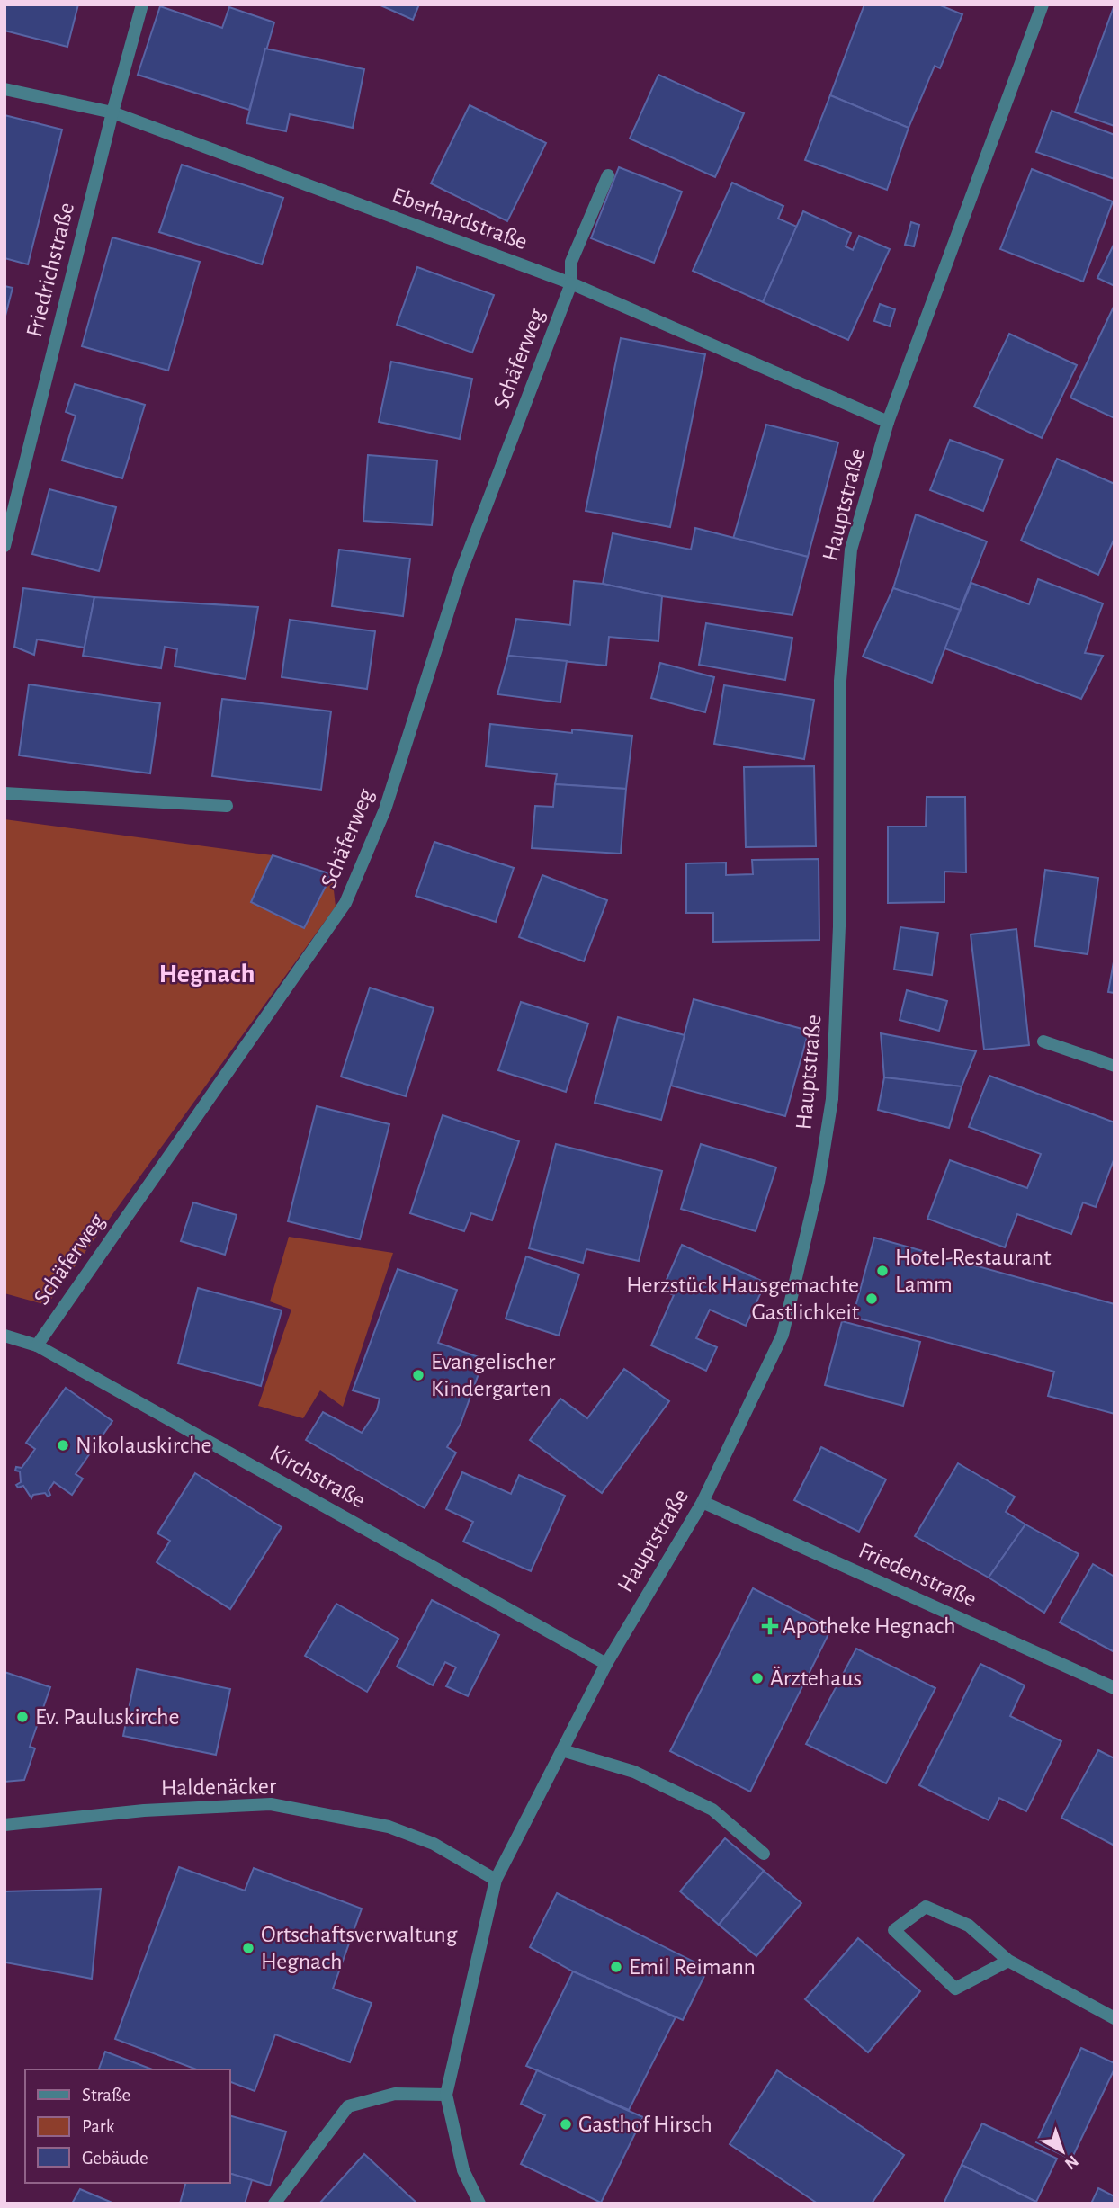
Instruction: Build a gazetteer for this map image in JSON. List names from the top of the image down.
{
  "streets": {
    "street": [
      "Eberhardstraße",
      "Friedrichstraße",
      "Schäferweg",
      "Hauptstraße",
      "Kirchstraße",
      "Friedenstraße",
      "Haldenäcker"
    ]
  },
  "crossings": [
    ["Eberhardstraße", "Friedrichstraße"],
    ["Eberhardstraße", "Schäferweg"],
    ["Eberhardstraße", "Hauptstraße"],
    ["Schäferweg", "Kirchstraße"],
    ["Hauptstraße", "Kirchstraße"],
    ["Hauptstraße", "Friedenstraße"],
    ["Hauptstraße", "Haldenäcker"]
  ],
  "districts": ["Hegnach"],
  "places": {
    "other": [
      "Hotel-Restaurant Lamm",
      "Herzstück Hausgemachte Gastlichkeit",
      "Evangelischer Kindergarten",
      "Nikolauskirche",
      "Ärztehaus",
      "Ev. Pauluskirche",
      "Ortschaftsverwaltung Hegnach",
      "Emil Reimann",
      "Gasthof Hirsch"
    ],
    "health": ["Apotheke Hegnach"]
  },
  "legend": ["Straße", "Park", "Gebäude"],
  "north": "bottom right"
}
